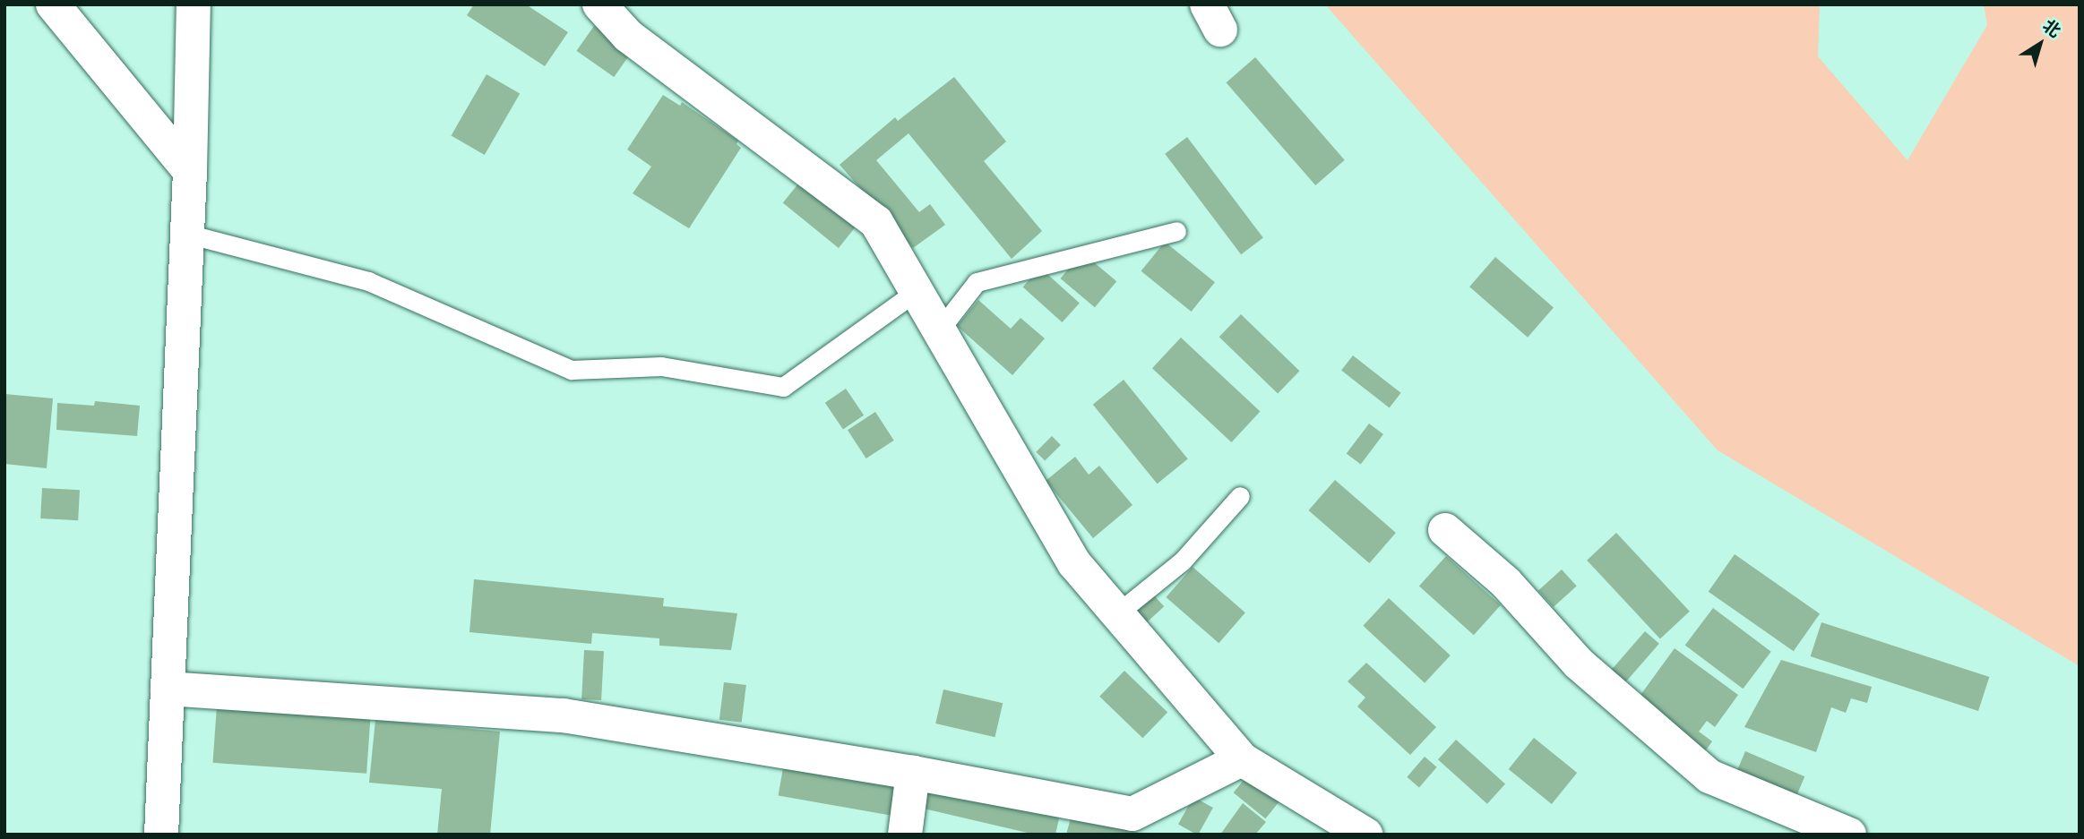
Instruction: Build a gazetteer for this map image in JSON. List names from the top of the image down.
{
  "north": "top right"
}
